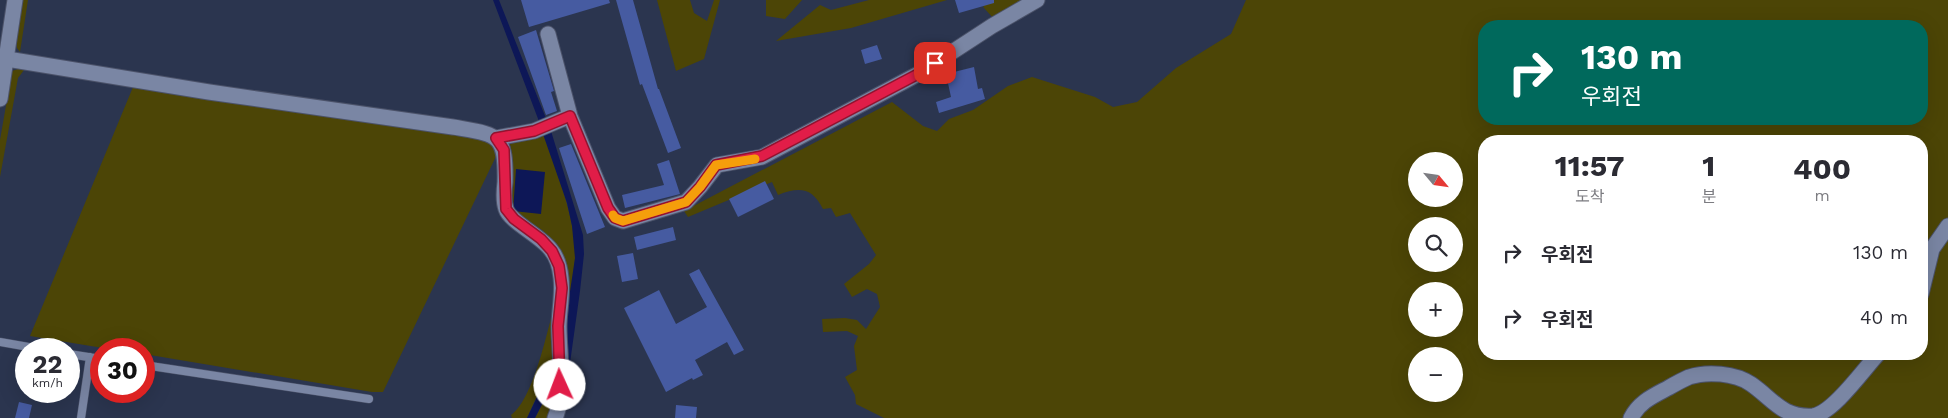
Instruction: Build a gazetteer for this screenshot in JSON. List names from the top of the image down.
{
  "north": "bottom right",
  "page": {
    "turn": ["130 m", "우회전"],
    "eta": [
      "11:57",
      "도착",
      "1",
      "분",
      "400",
      "m"
    ],
    "map_buttons": ["+", "−"],
    "list": [
      {
        "name": "우회전",
        "value": "130 m"
      },
      {
        "name": "우회전",
        "value": "40 m"
      }
    ],
    "speed": "22 km/h",
    "limit": "30"
  }
}
